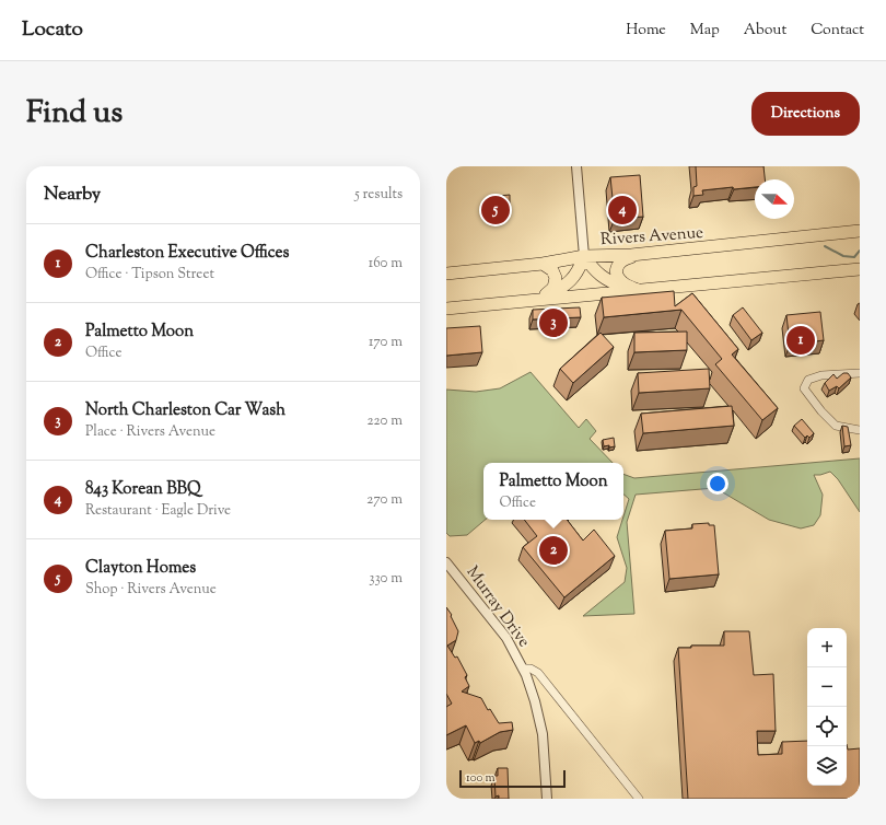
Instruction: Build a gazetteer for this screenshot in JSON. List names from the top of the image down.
{
  "streets": {
    "main road": ["Rivers Avenue"],
    "street": ["Murray Drive"]
  },
  "scale_bar": "100 m",
  "north": "right",
  "page": {
    "header": "Locato",
    "nav": [
      "Home",
      "Map",
      "About",
      "Contact"
    ],
    "title": "Find us",
    "buttons": "Directions",
    "heading": ["Nearby", "5 results"],
    "pins": [
      "4",
      "5",
      "3",
      "1",
      "2"
    ],
    "list": [
      {
        "mark": "1",
        "name": "Charleston Executive Offices",
        "note": "Office · Tipson Street",
        "value": "160 m"
      },
      {
        "mark": "2",
        "name": "Palmetto Moon",
        "note": "Office",
        "value": "170 m"
      },
      {
        "mark": "3",
        "name": "North Charleston Car Wash",
        "note": "Place · Rivers Avenue",
        "value": "220 m"
      },
      {
        "mark": "4",
        "name": "843 Korean BBQ",
        "note": "Restaurant · Eagle Drive",
        "value": "270 m"
      },
      {
        "mark": "5",
        "name": "Clayton Homes",
        "note": "Shop · Rivers Avenue",
        "value": "330 m"
      }
    ],
    "popup": ["Palmetto Moon", "Office"],
    "map_buttons": ["+", "−"],
    "scale": "100 m"
  }
}
